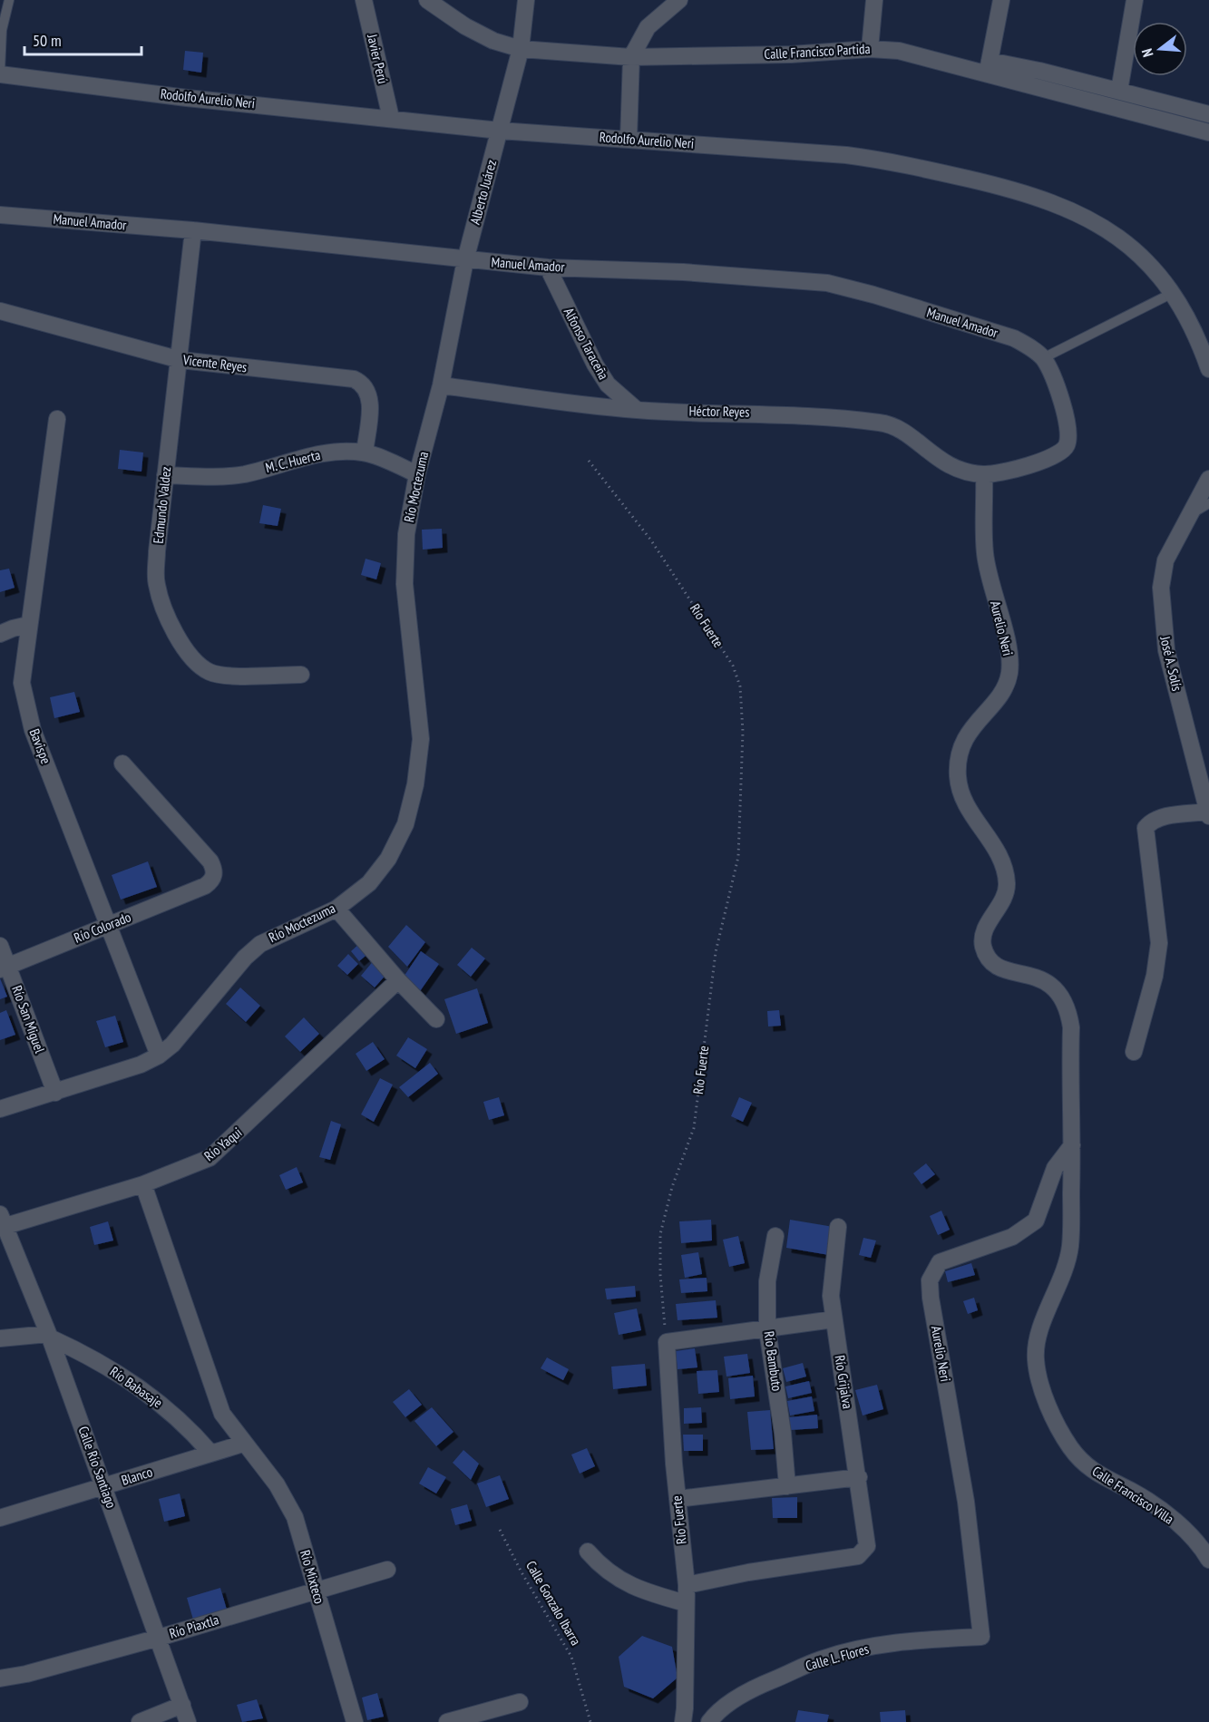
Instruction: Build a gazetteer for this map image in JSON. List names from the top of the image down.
{
  "streets": {
    "street": [
      "Calle Francisco Partida",
      "Javier Perú",
      "Rodolfo Aurelio Neri",
      "Alberto Juárez",
      "Manuel Amador",
      "Alfonso Taraceña",
      "Vicente Reyes",
      "Héctor Reyes",
      "M. C. Huerta",
      "Río Moctezuma",
      "Edmundo Valdez",
      "Río Fuerte",
      "Aurelio Neri",
      "José A. Solís",
      "Bavispe",
      "Río Colorado",
      "Río San Miguel",
      "Río Yaqui",
      "Río Bambuto",
      "Río Grijalva",
      "Río Babasaje",
      "Calle Río Santiago",
      "Blanco",
      "Calle Francisco Villa",
      "Río Mixteco",
      "Río Piaxtla",
      "Calle L. Flores"
    ],
    "path": ["Calle Gonzalo Ibarra"]
  },
  "crossings": [
    ["Calle Francisco Partida", "Alberto Juárez"],
    ["Javier Perú", "Rodolfo Aurelio Neri"],
    ["Rodolfo Aurelio Neri", "Alberto Juárez"],
    ["Alberto Juárez", "Manuel Amador"],
    ["Alberto Juárez", "Héctor Reyes"],
    ["Alberto Juárez", "Río Moctezuma"],
    ["Manuel Amador", "Alfonso Taraceña"],
    ["Manuel Amador", "Edmundo Valdez"],
    ["Alfonso Taraceña", "Héctor Reyes"],
    ["Vicente Reyes", "M. C. Huerta"],
    ["Vicente Reyes", "Edmundo Valdez"],
    ["Héctor Reyes", "Río Moctezuma"],
    ["Héctor Reyes", "Aurelio Neri"],
    ["M. C. Huerta", "Río Moctezuma"],
    ["M. C. Huerta", "Edmundo Valdez"],
    ["Río Moctezuma", "Bavispe"],
    ["Río Moctezuma", "Río San Miguel"],
    ["Río Fuerte", "Río Grijalva"],
    ["Aurelio Neri", "Calle Francisco Villa"],
    ["Aurelio Neri", "Calle L. Flores"],
    ["Bavispe", "Río Colorado"],
    ["Río Colorado", "Río San Miguel"],
    ["Río Yaqui", "Calle Río Santiago"],
    ["Río Yaqui", "Río Mixteco"],
    ["Río Babasaje", "Calle Río Santiago"],
    ["Río Babasaje", "Blanco"],
    ["Calle Río Santiago", "Blanco"],
    ["Calle Río Santiago", "Río Piaxtla"],
    ["Blanco", "Río Mixteco"],
    ["Río Mixteco", "Río Piaxtla"]
  ],
  "scale_bar": "50 m",
  "north": "left"
}
